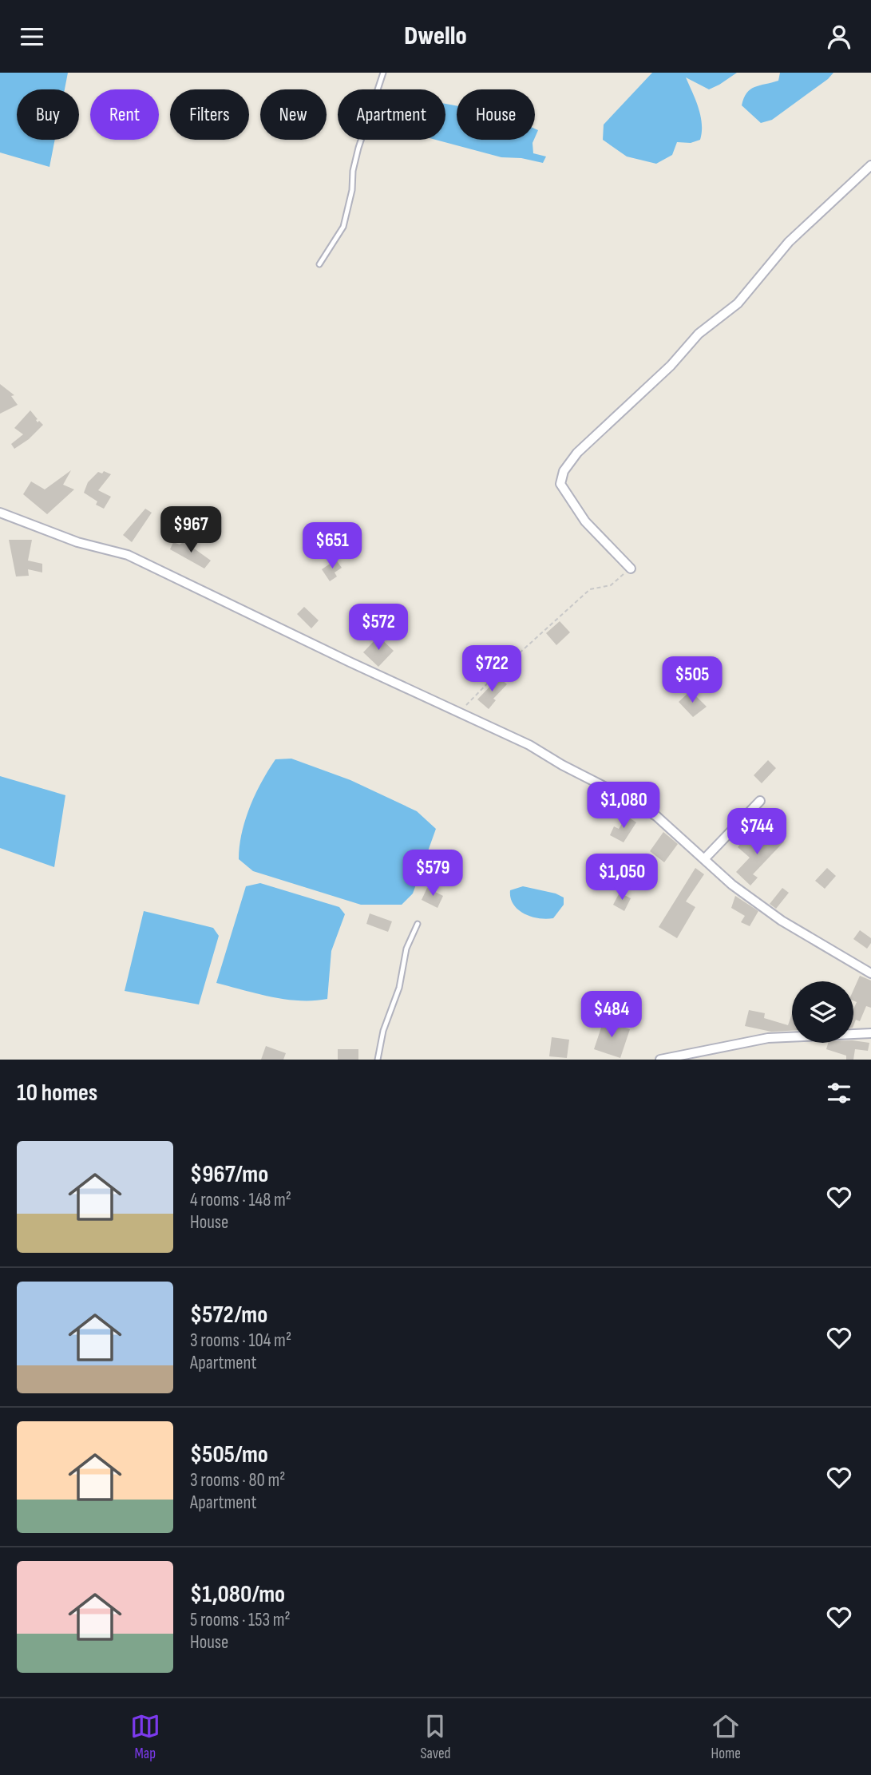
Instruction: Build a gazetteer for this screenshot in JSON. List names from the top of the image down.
{
  "page": {
    "header": "Dwello",
    "chip": [
      "Buy",
      "Rent",
      "Filters",
      "New",
      "Apartment",
      "House"
    ],
    "price": [
      "$967",
      "$651",
      "$572",
      "$722",
      "$505",
      "$1,080",
      "$744",
      "$579",
      "$1,050",
      "$484"
    ],
    "heading": "10 homes",
    "list": [
      {
        "name": "$967/mo",
        "note": "4 rooms · 148 m² · House"
      },
      {
        "name": "$572/mo",
        "note": "3 rooms · 104 m² · Apartment"
      },
      {
        "name": "$505/mo",
        "note": "3 rooms · 80 m² · Apartment"
      },
      {
        "name": "$1,080/mo",
        "note": "5 rooms · 153 m² · House"
      }
    ],
    "tabs": ["Map", "Saved", "Home"]
  }
}
